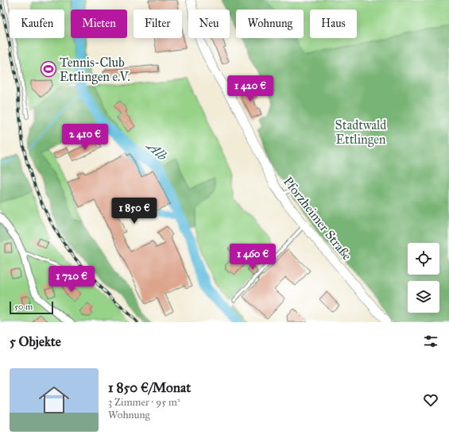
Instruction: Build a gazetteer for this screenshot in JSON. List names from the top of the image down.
{
  "streets": {
    "main road": ["Pforzheimer Straße"]
  },
  "water": ["Alb"],
  "parks": ["Stadtwald Ettlingen"],
  "places": {
    "sports": ["Tennis-Club Ettlingen e.V."]
  },
  "scale_bar": "50 m",
  "page": {
    "chip": [
      "Kaufen",
      "Mieten",
      "Filter",
      "Neu",
      "Wohnung",
      "Haus"
    ],
    "price": [
      "1 420 €",
      "2 410 €",
      "1 850 €",
      "1 460 €",
      "1 720 €"
    ],
    "scale": "50 m",
    "heading": "5 Objekte",
    "list": [
      {
        "name": "1 850 €/Monat",
        "note": "3 Zimmer · 95 m² · Wohnung"
      }
    ]
  }
}
